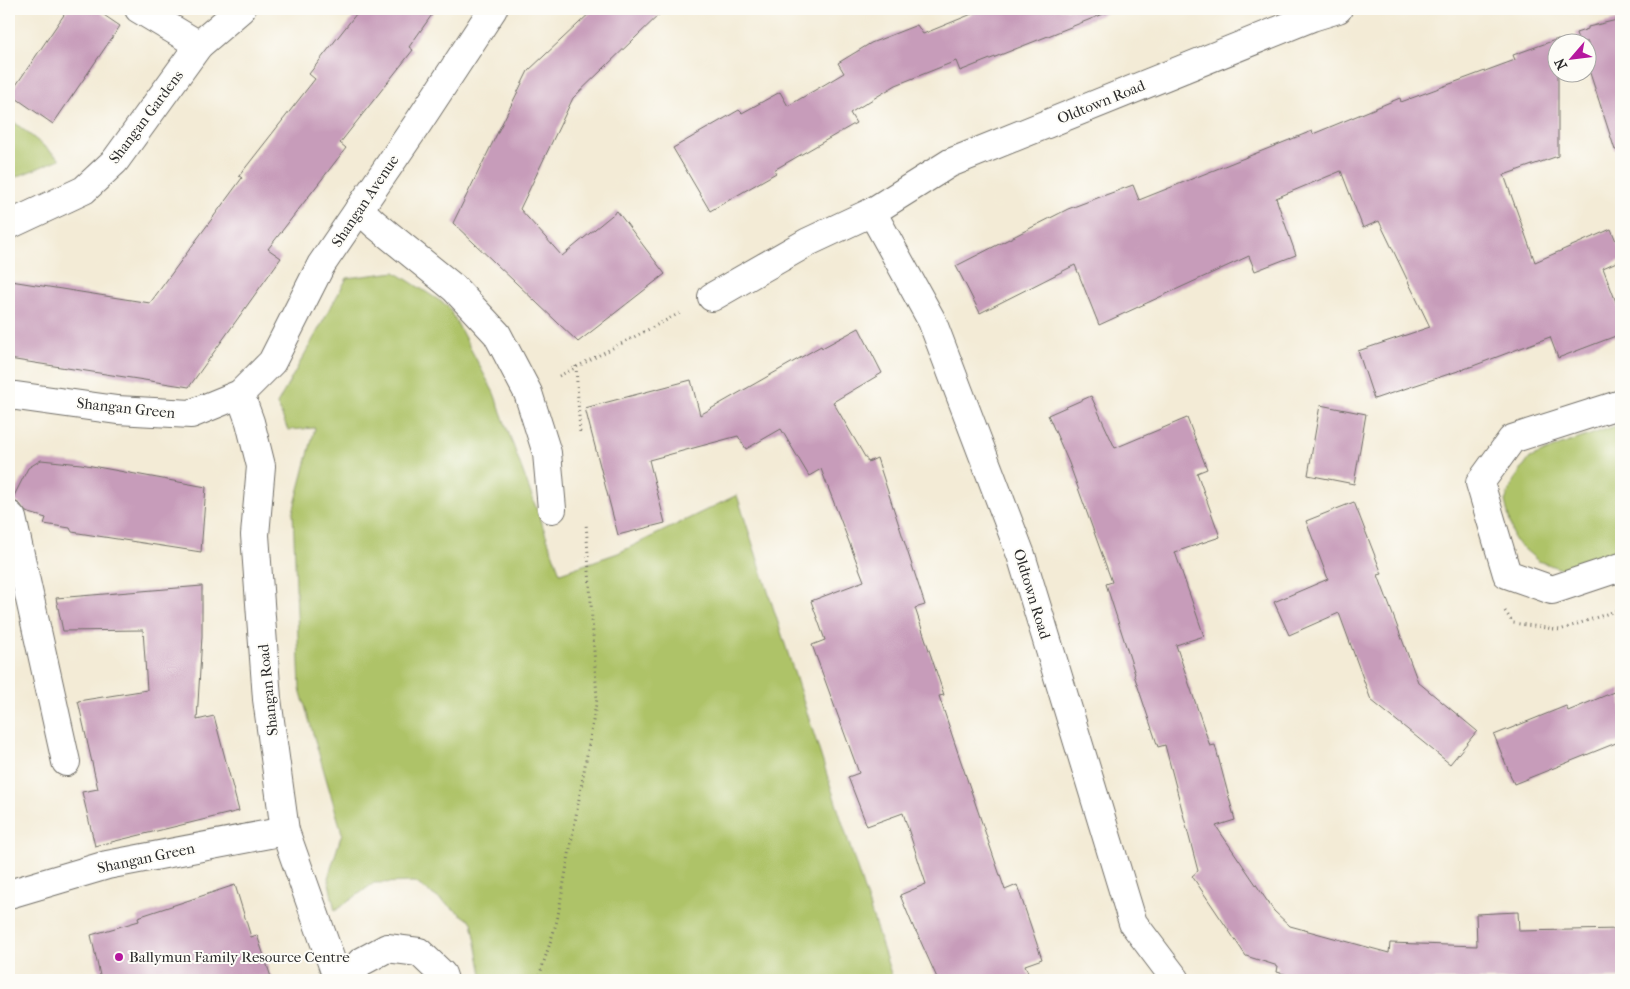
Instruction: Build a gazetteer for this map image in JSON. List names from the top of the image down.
{
  "streets": {
    "street": [
      "Oldtown Road",
      "Shangan Gardens",
      "Shangan Avenue",
      "Shangan Green",
      "Shangan Road"
    ]
  },
  "crossings": [
    ["Shangan Avenue", "Shangan Green"],
    ["Shangan Avenue", "Shangan Road"],
    ["Shangan Green", "Shangan Road"]
  ],
  "places": ["Ballymun Family Resource Centre"],
  "north": "bottom left"
}
